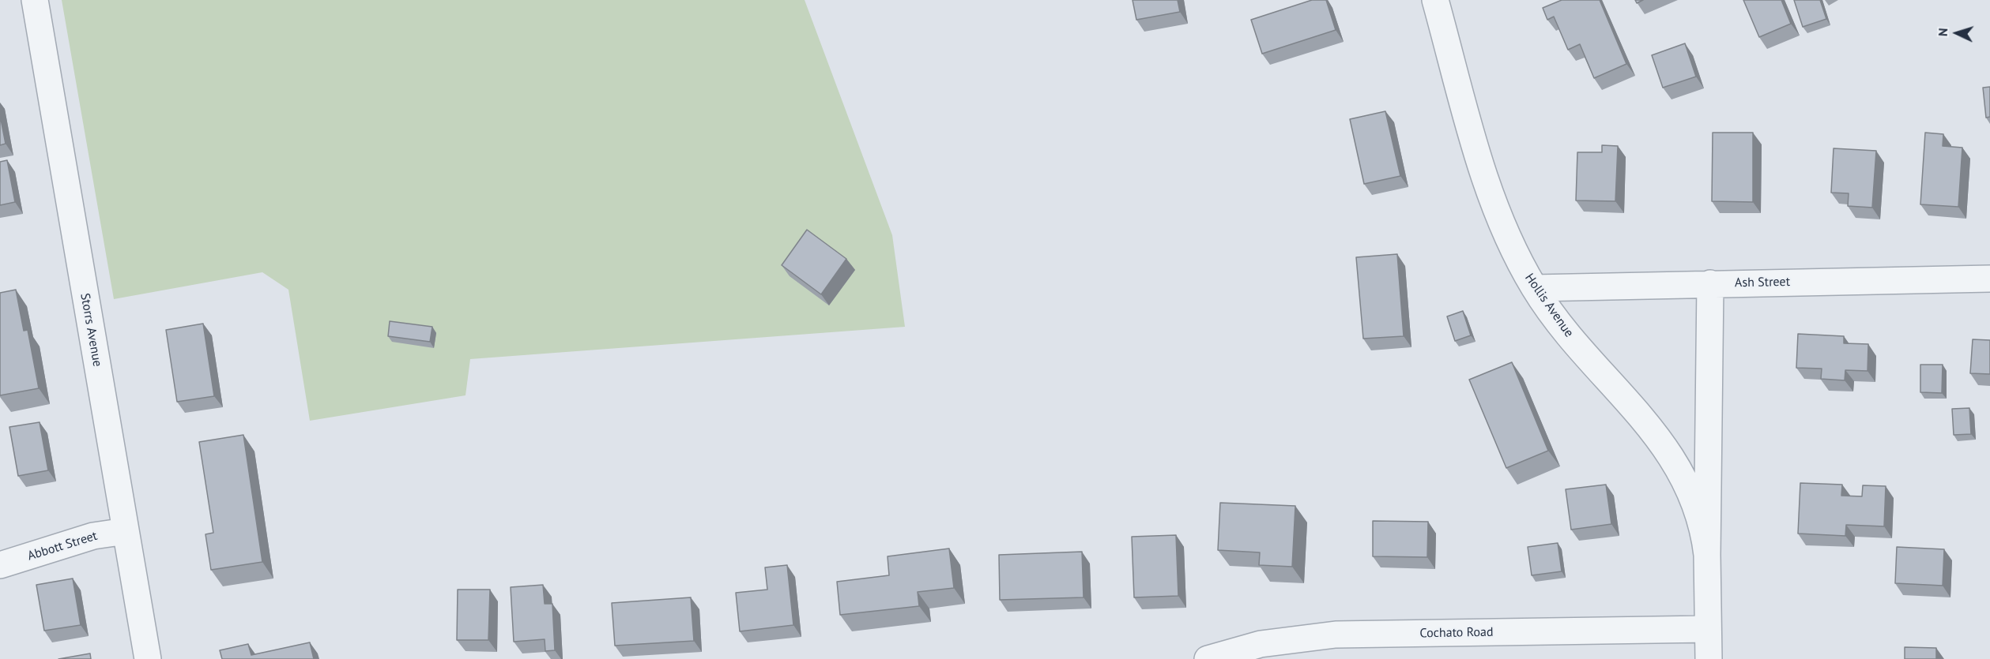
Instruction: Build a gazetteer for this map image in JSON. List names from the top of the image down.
{
  "streets": {
    "street": [
      "Ash Street",
      "Hollis Avenue",
      "Storrs Avenue",
      "Abbott Street",
      "Cochato Road"
    ]
  },
  "crossings": [
    ["Ash Street", "Hollis Avenue"],
    ["Hollis Avenue", "Cochato Road"],
    ["Storrs Avenue", "Abbott Street"]
  ],
  "north": "left"
}
